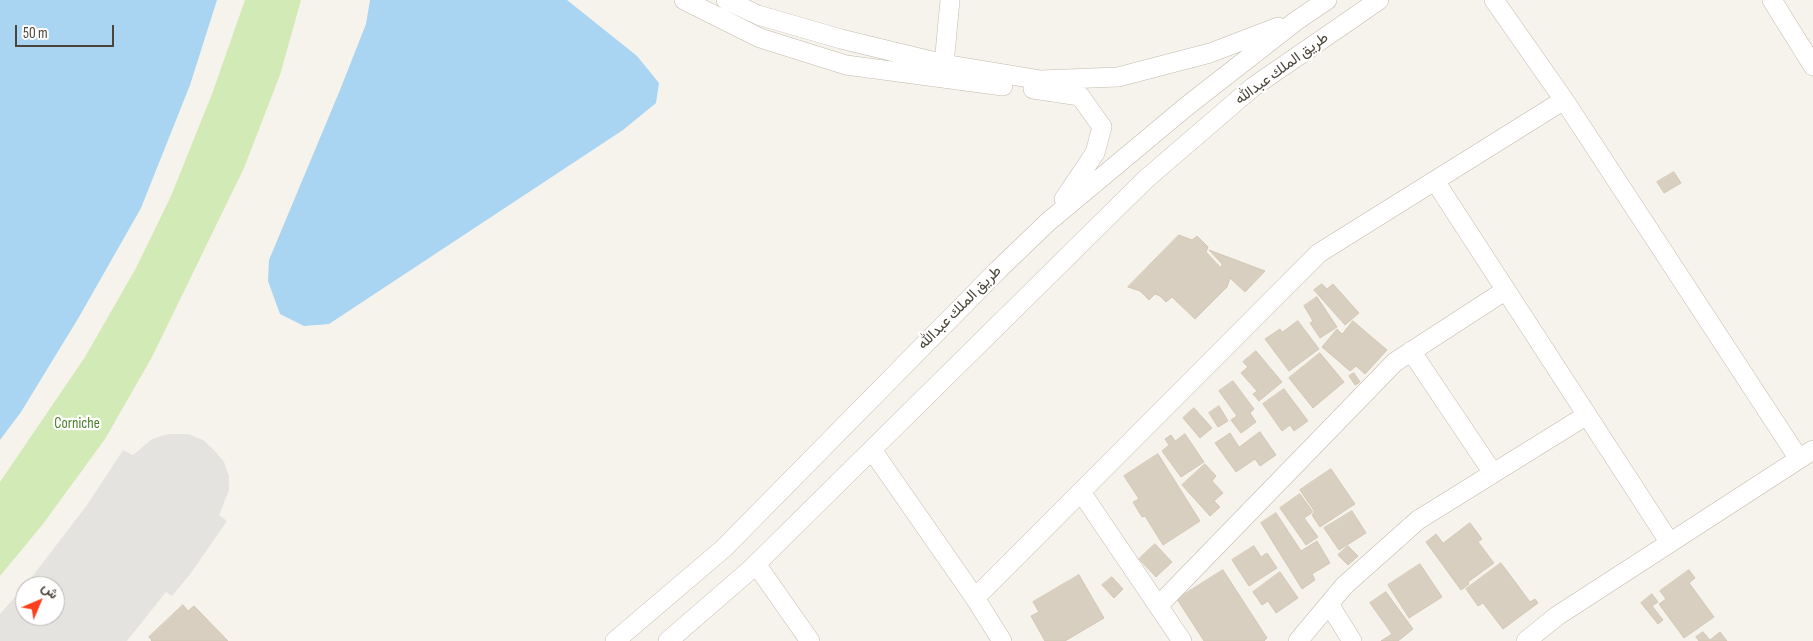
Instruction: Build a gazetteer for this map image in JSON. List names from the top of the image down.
{
  "streets": {
    "street": ["طريق الملك عبدالله"]
  },
  "parks": ["Corniche"],
  "scale_bar": "50 m",
  "north": "top right"
}
